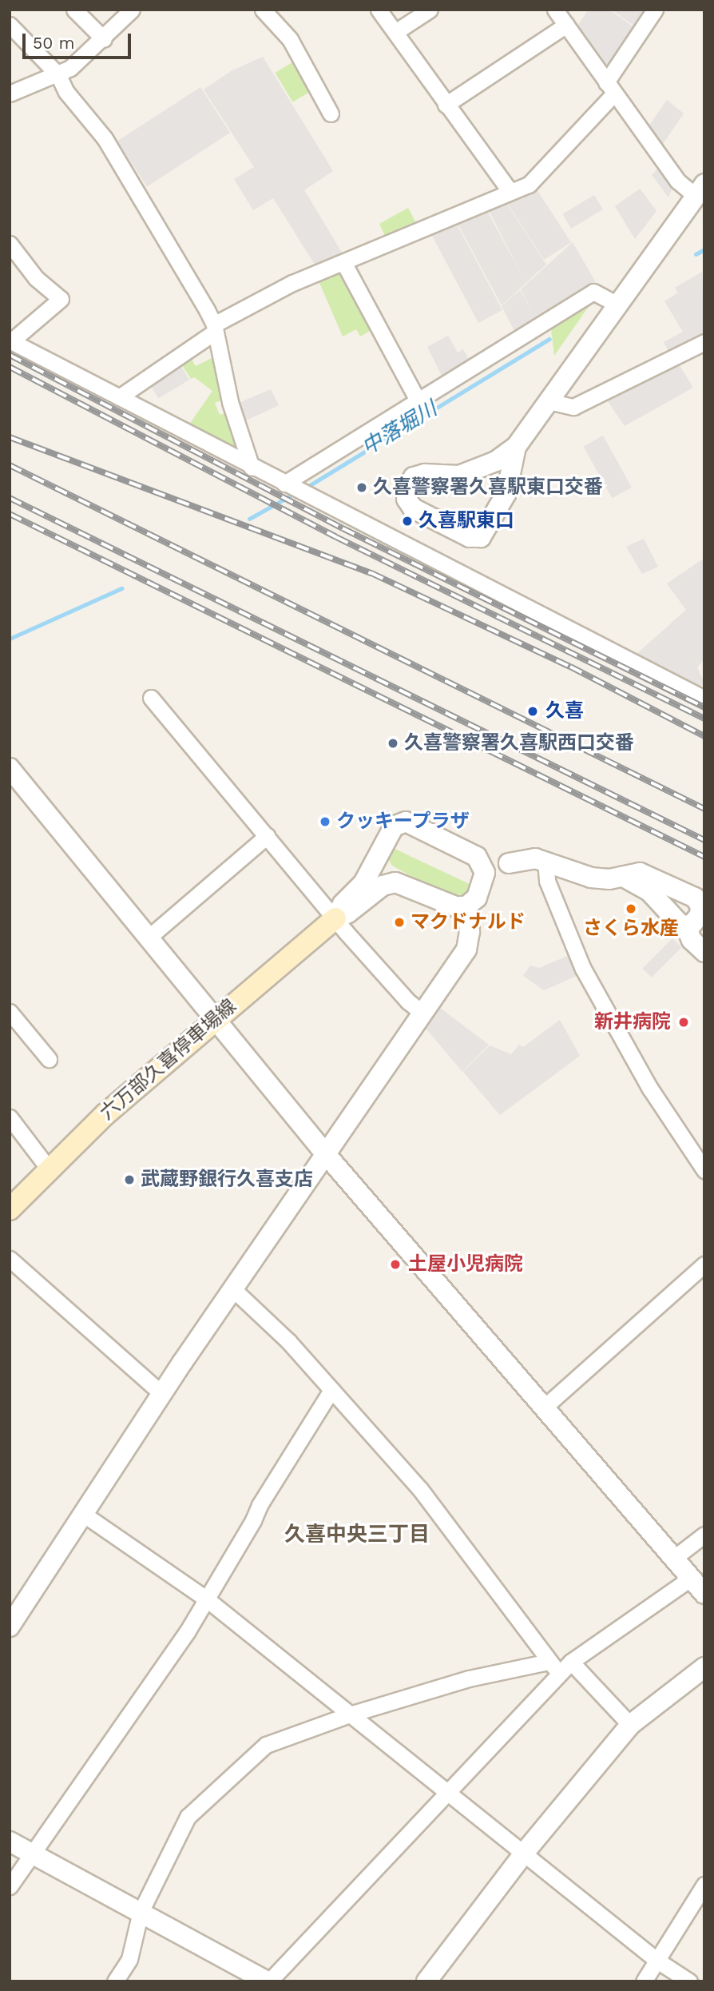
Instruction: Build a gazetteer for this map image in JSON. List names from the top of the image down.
{
  "streets": {
    "main road": ["六万部久喜停車場線"]
  },
  "districts": ["久喜中央三丁目"],
  "water": ["中落堀川"],
  "places": [
    "久喜警察署久喜駅東口交番",
    "久喜駅東口",
    "久喜",
    "久喜警察署久喜駅西口交番",
    "クッキープラザ",
    "さくら水産",
    "マクドナルド",
    "新井病院",
    "武蔵野銀行久喜支店",
    "土屋小児病院"
  ],
  "scale_bar": "50 m"
}
